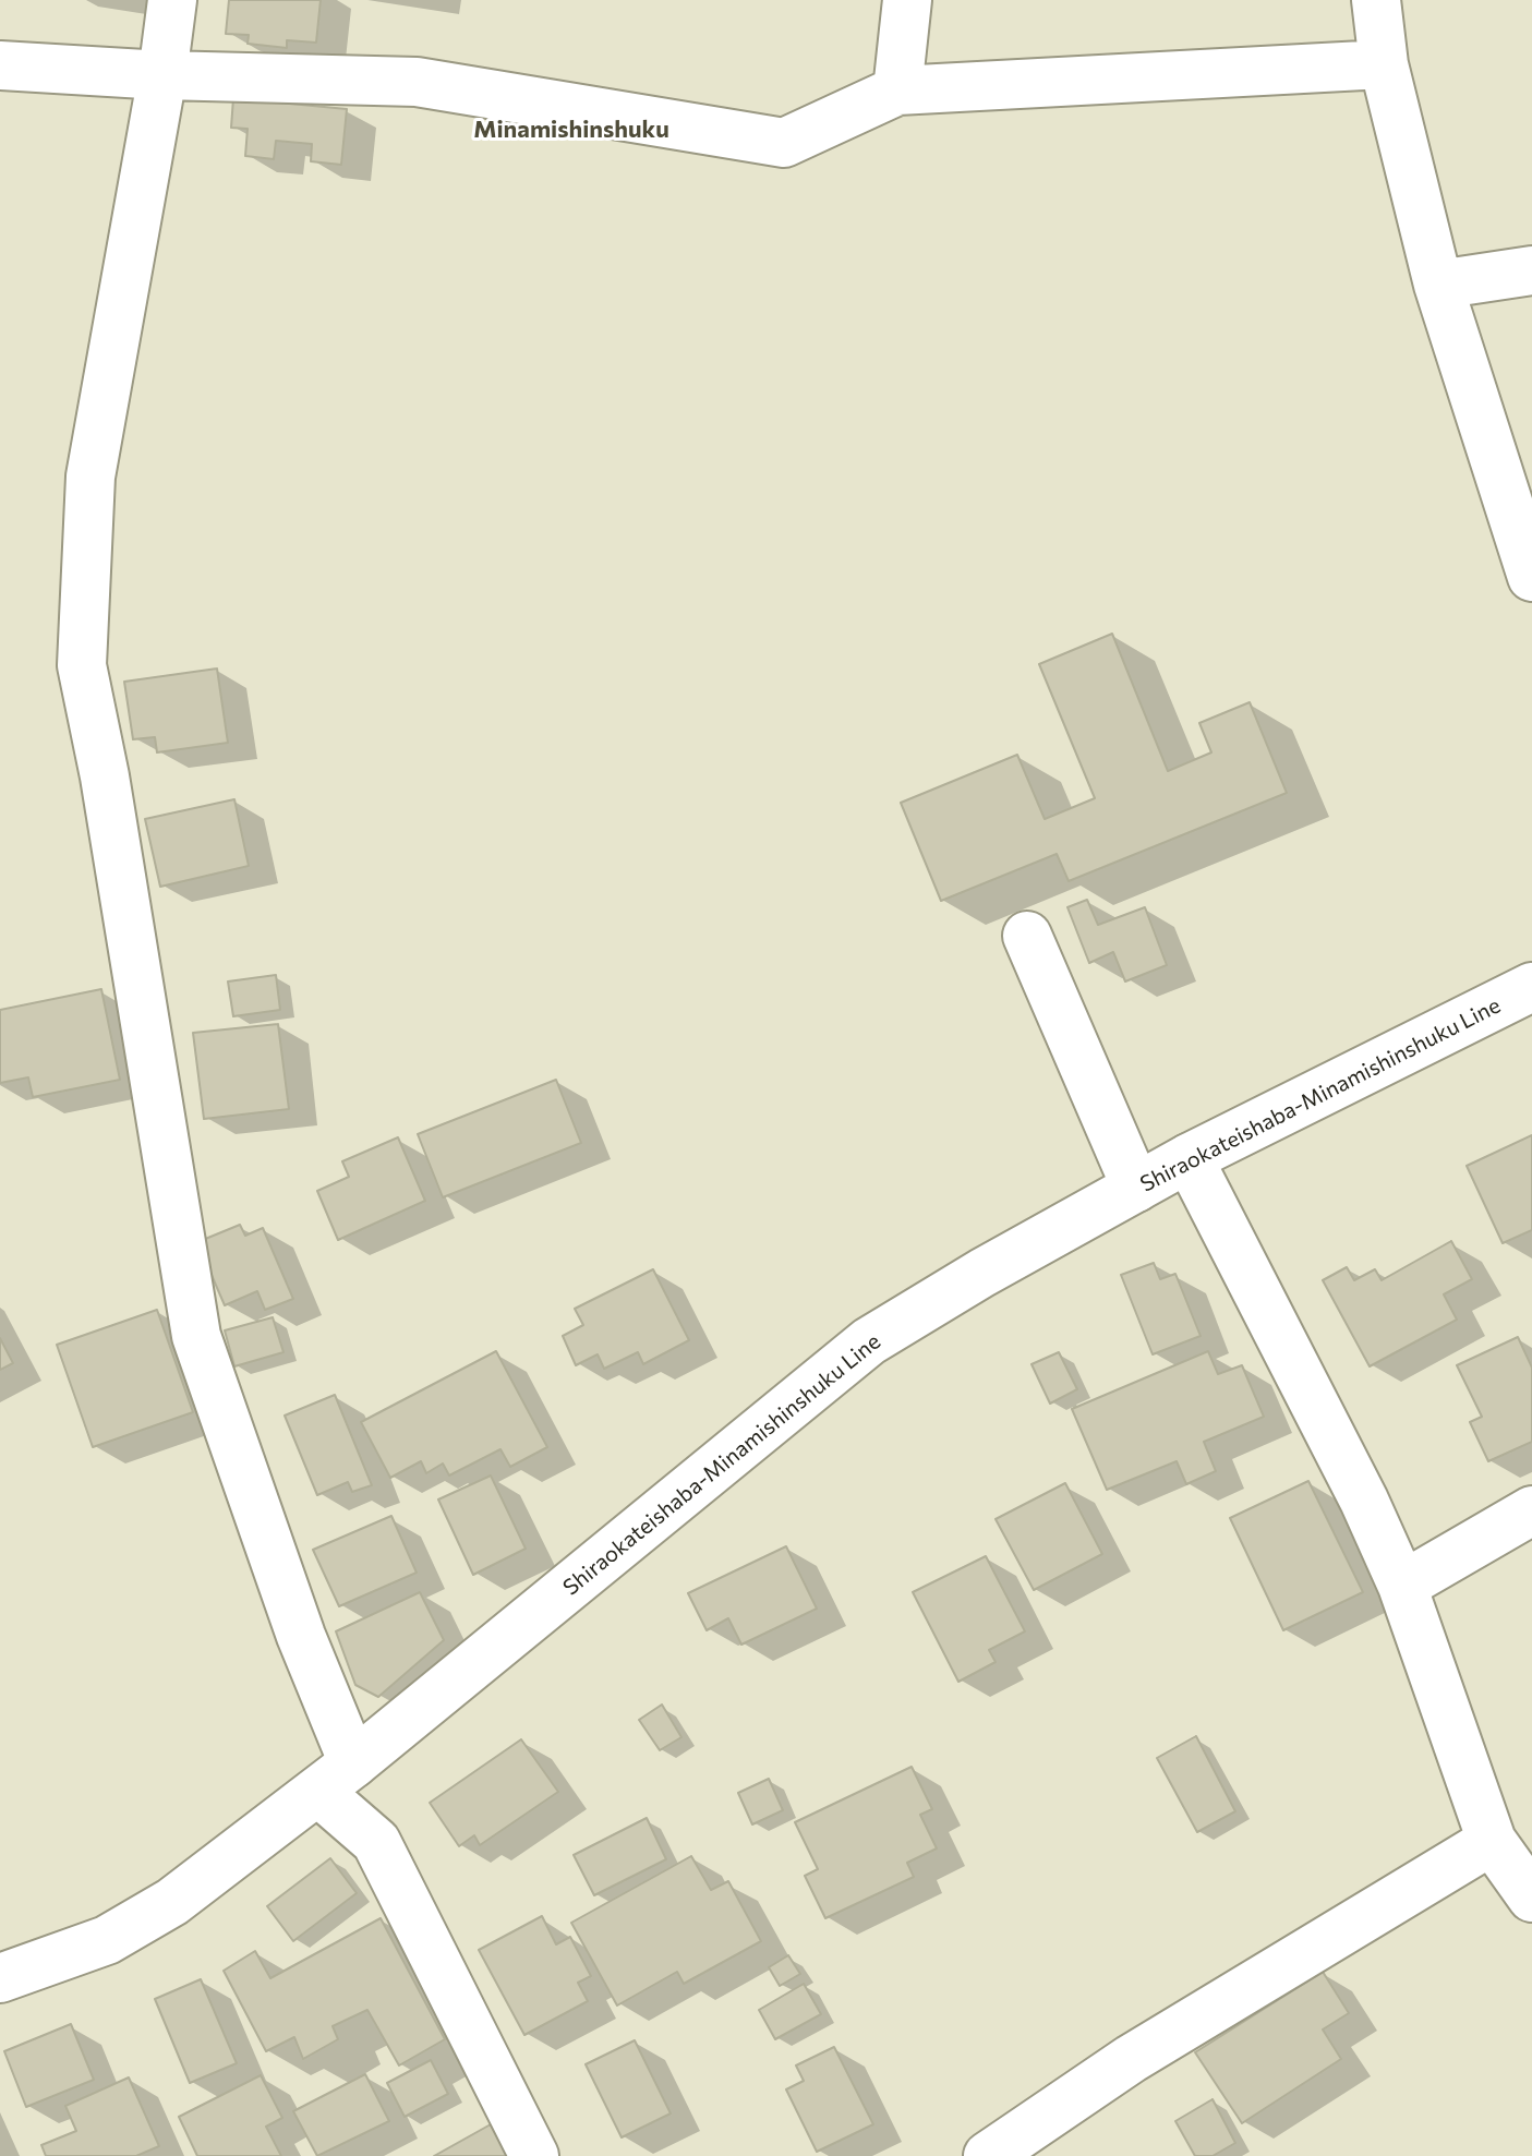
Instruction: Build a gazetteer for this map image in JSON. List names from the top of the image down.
{
  "streets": {
    "street": ["Shiraokateishaba-Minamishinshuku Line"]
  },
  "districts": ["Minamishinshuku"]
}
